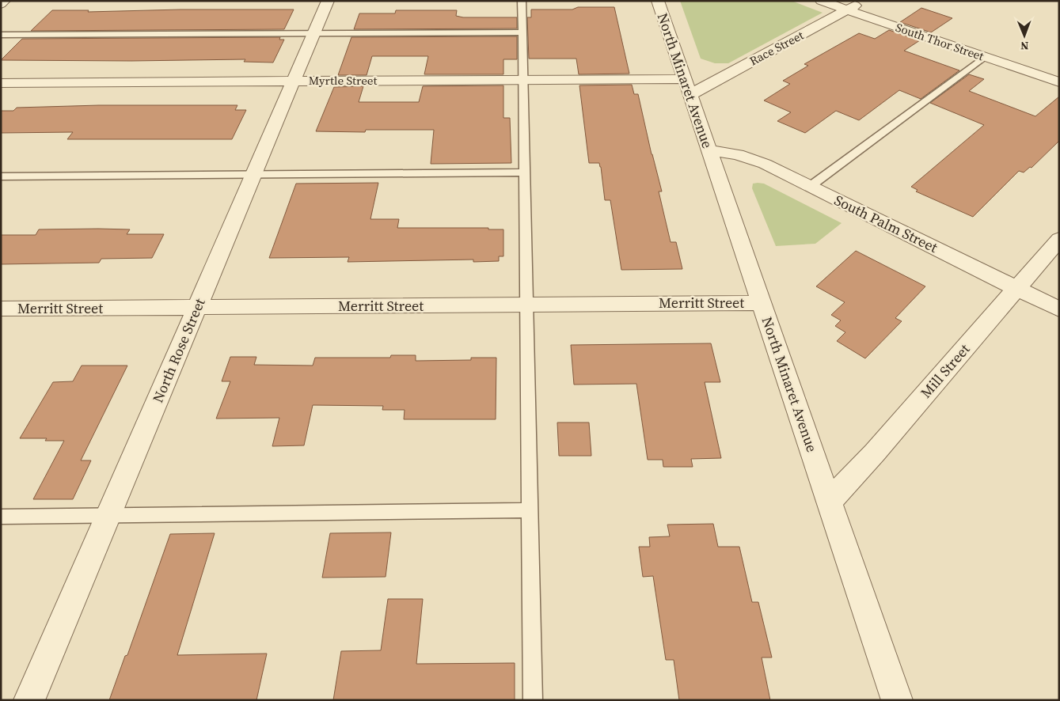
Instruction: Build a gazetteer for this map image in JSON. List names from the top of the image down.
{
  "streets": {
    "street": [
      "South Thor Street",
      "Race Street",
      "Myrtle Street",
      "North Minaret Avenue",
      "South Palm Street",
      "Merritt Street",
      "North Rose Street",
      "Mill Street"
    ]
  },
  "crossings": [
    ["South Thor Street", "Race Street"],
    ["Race Street", "Myrtle Street"],
    ["Race Street", "North Minaret Avenue"],
    ["Myrtle Street", "North Minaret Avenue"],
    ["Myrtle Street", "North Rose Street"],
    ["North Minaret Avenue", "South Palm Street"],
    ["North Minaret Avenue", "Merritt Street"],
    ["North Minaret Avenue", "Mill Street"],
    ["South Palm Street", "Mill Street"],
    ["Merritt Street", "North Rose Street"]
  ],
  "north": "bottom"
}
